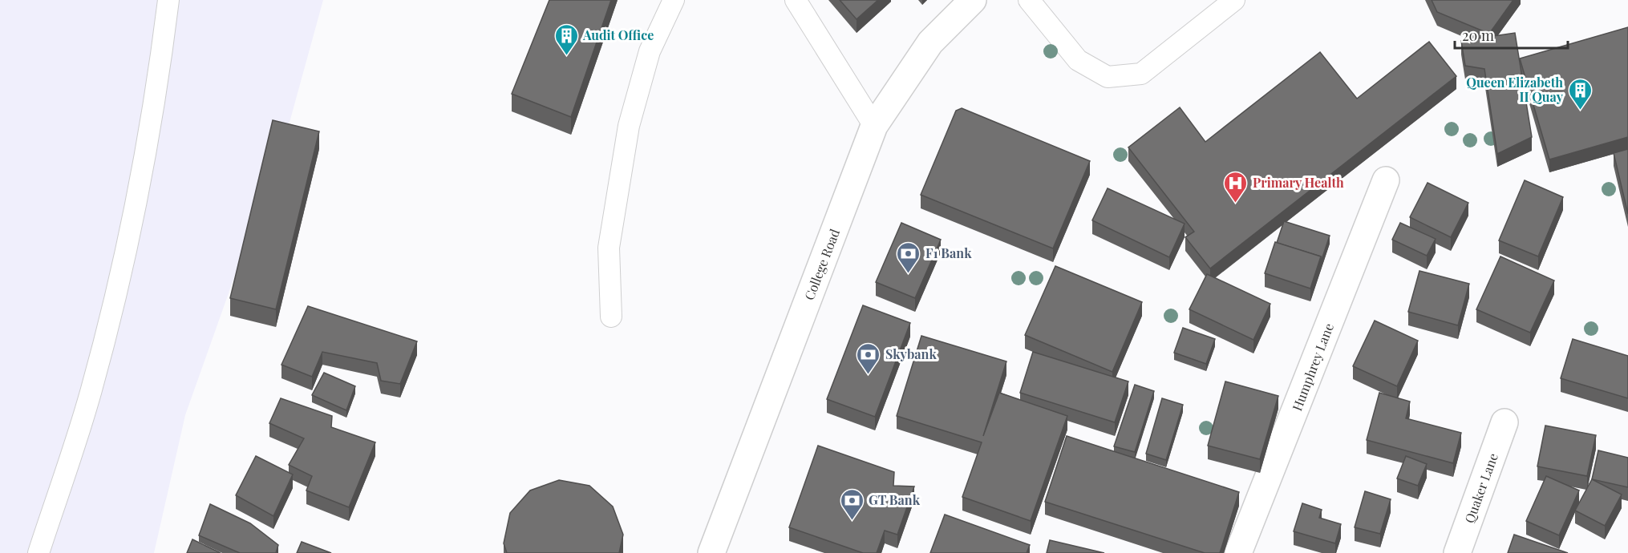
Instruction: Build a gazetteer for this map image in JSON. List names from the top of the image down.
{
  "streets": {
    "street": ["College Road", "Humphrey Lane", "Quaker Lane"]
  },
  "places": {
    "building": ["Audit Office", "Queen Elizabeth II Quay"],
    "hospital": ["Primary Health"],
    "bank": ["F1 Bank", "Skybank", "GT Bank"]
  },
  "scale_bar": "20 m"
}
